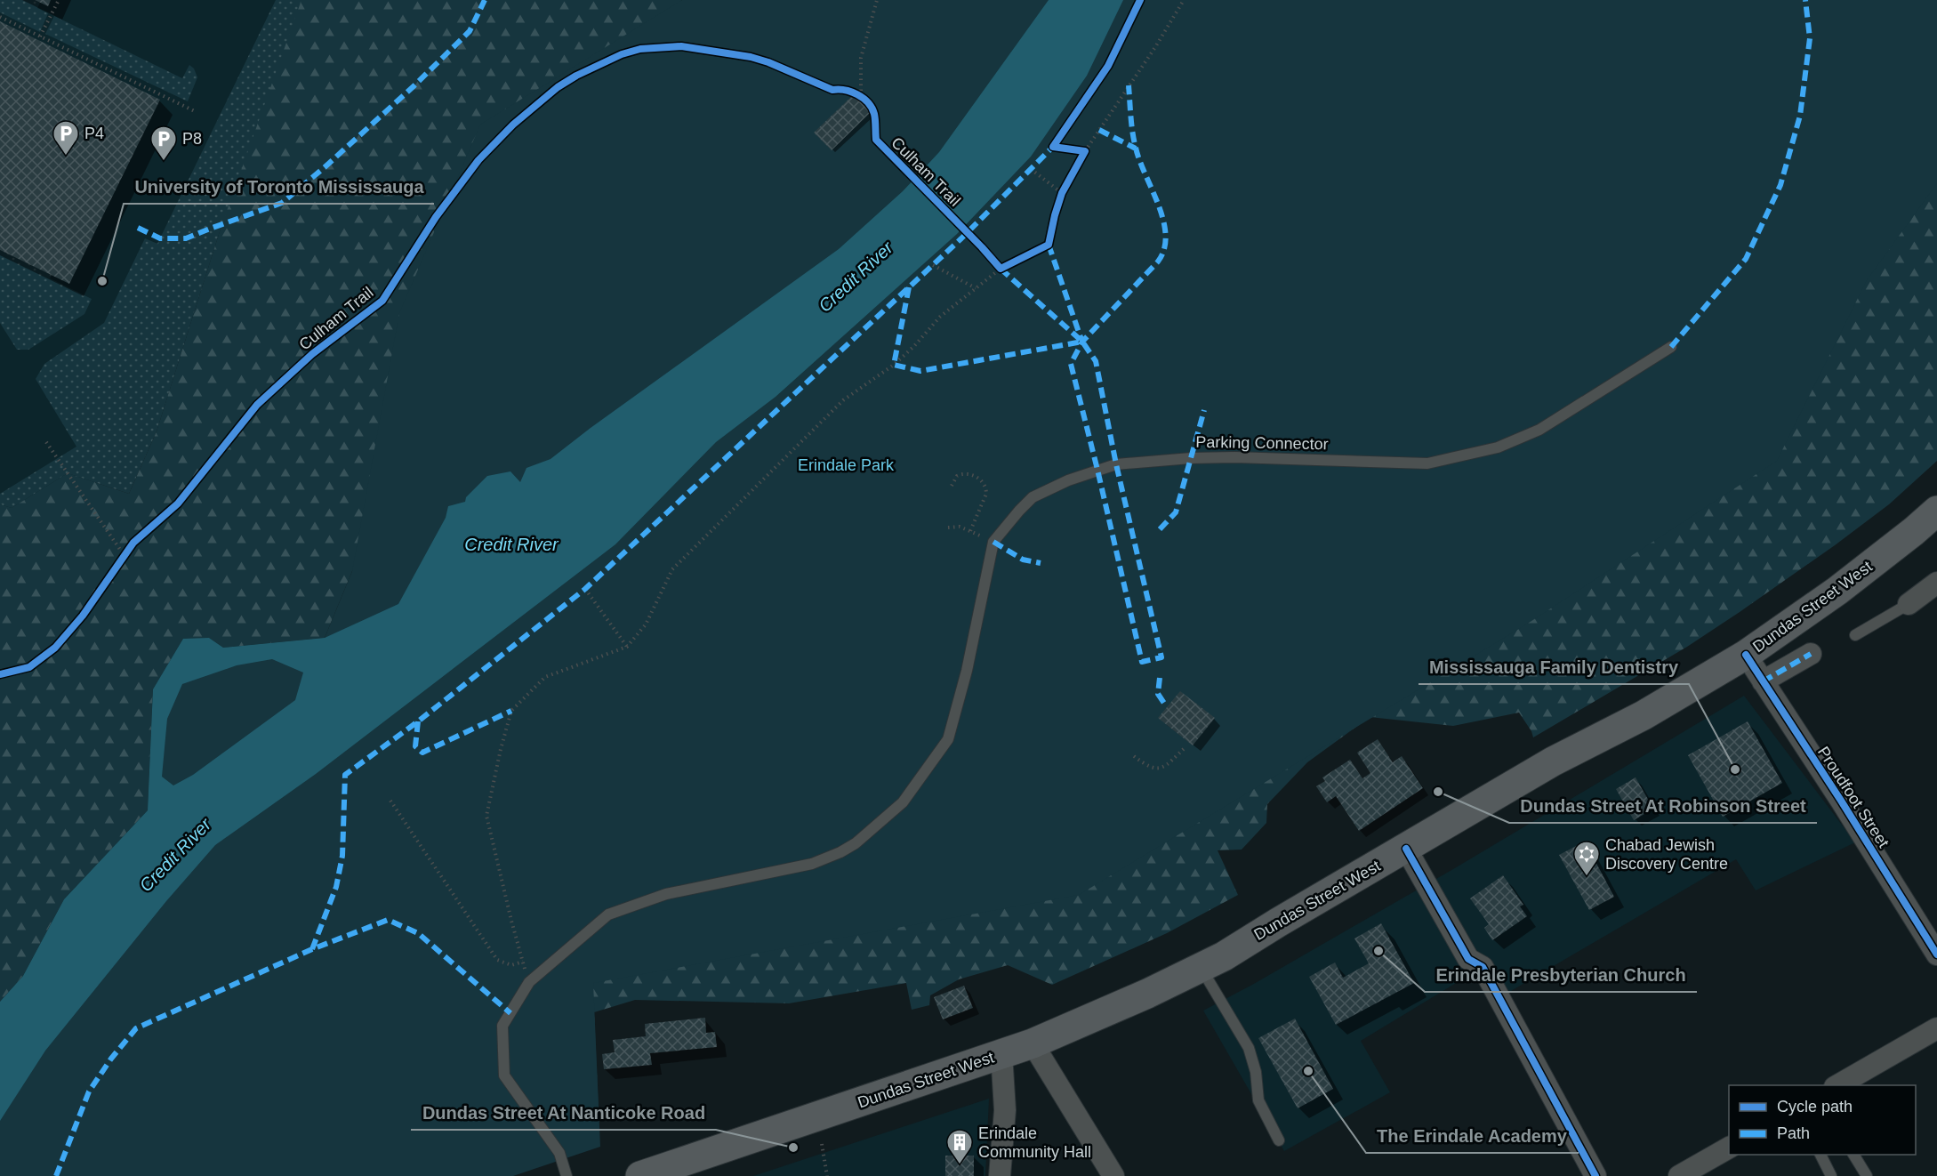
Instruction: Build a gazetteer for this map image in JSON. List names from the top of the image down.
{
  "streets": {
    "main road": ["Dundas Street West"],
    "street": ["Proudfoot Street"],
    "lane": ["Parking Connector"],
    "cycle path": ["Culham Trail"]
  },
  "crossings": [
    ["Dundas Street West", "Proudfoot Street"]
  ],
  "water": ["Credit River"],
  "parks": ["Erindale Park"],
  "places": {
    "parking": ["P4", "P8"],
    "other": [
      "University of Toronto Mississauga",
      "Mississauga Family Dentistry",
      "Dundas Street At Robinson Street",
      "Erindale Presbyterian Church",
      "The Erindale Academy",
      "Dundas Street At Nanticoke Road"
    ],
    "synagogue": ["Chabad Jewish Discovery Centre"],
    "building": ["Erindale Community Hall"]
  },
  "legend": ["Cycle path", "Path"]
}
